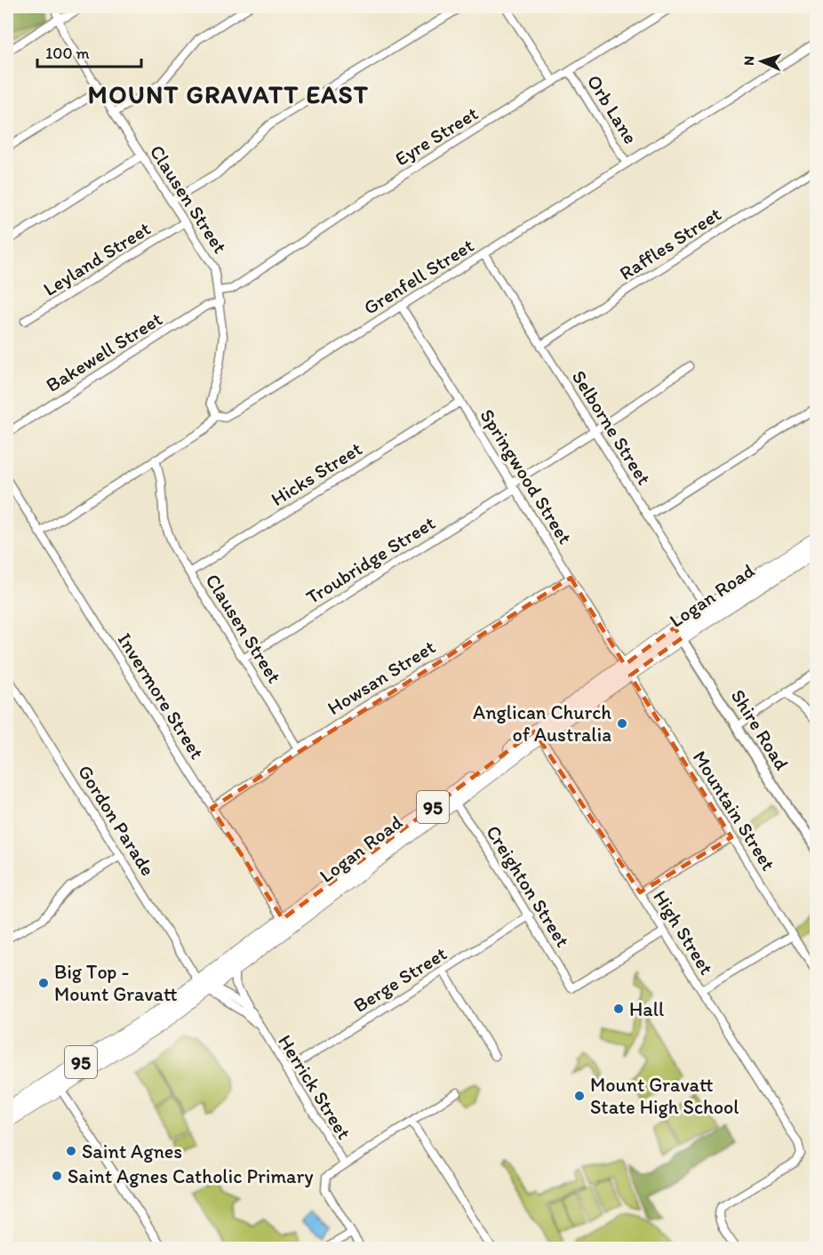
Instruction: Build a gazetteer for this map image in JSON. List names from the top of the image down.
{
  "streets": {
    "main road": ["Logan Road", "95"],
    "street": [
      "Orb Lane",
      "Eyre Street",
      "Clausen Street",
      "Raffles Street",
      "Leyland Street",
      "Grenfell Street",
      "Bakewell Street",
      "Selborne Street",
      "Hicks Street",
      "Springwood Street",
      "Troubridge Street",
      "Howsan Street",
      "Invermore Street",
      "Shire Road",
      "Mountain Street",
      "Gordon Parade",
      "Creighton Street",
      "High Street",
      "Berge Street",
      "Herrick Street"
    ]
  },
  "crossings": [
    ["Orb Lane", "Eyre Street"],
    ["Orb Lane", "Grenfell Street"],
    ["Eyre Street", "Clausen Street"],
    ["Clausen Street", "Leyland Street"],
    ["Clausen Street", "Grenfell Street"],
    ["Clausen Street", "Bakewell Street"],
    ["Clausen Street", "Hicks Street"],
    ["Clausen Street", "Troubridge Street"],
    ["Clausen Street", "Howsan Street"],
    ["Raffles Street", "Selborne Street"],
    ["Grenfell Street", "Selborne Street"],
    ["Grenfell Street", "Springwood Street"],
    ["Selborne Street", "Troubridge Street"],
    ["Selborne Street", "Logan Road"],
    ["Hicks Street", "Springwood Street"],
    ["Springwood Street", "Troubridge Street"],
    ["Springwood Street", "Logan Road"],
    ["Springwood Street", "Howsan Street"],
    ["Springwood Street", "Mountain Street"],
    ["Logan Road", "Invermore Street"],
    ["Logan Road", "Shire Road"],
    ["Logan Road", "Mountain Street"],
    ["Logan Road", "Gordon Parade"],
    ["Logan Road", "Creighton Street"],
    ["Logan Road", "High Street"],
    ["Logan Road", "Herrick Street"],
    ["Howsan Street", "Invermore Street"],
    ["Gordon Parade", "Herrick Street"],
    ["Creighton Street", "High Street"],
    ["Creighton Street", "Berge Street"],
    ["Berge Street", "Herrick Street"]
  ],
  "districts": ["MOUNT GRAVATT EAST"],
  "places": [
    "Anglican Church of Australia",
    "Big Top - Mount Gravatt",
    "Hall",
    "Mount Gravatt State High School",
    "Saint Agnes",
    "Saint Agnes Catholic Primary"
  ],
  "scale_bar": "100 m",
  "north": "left"
}
